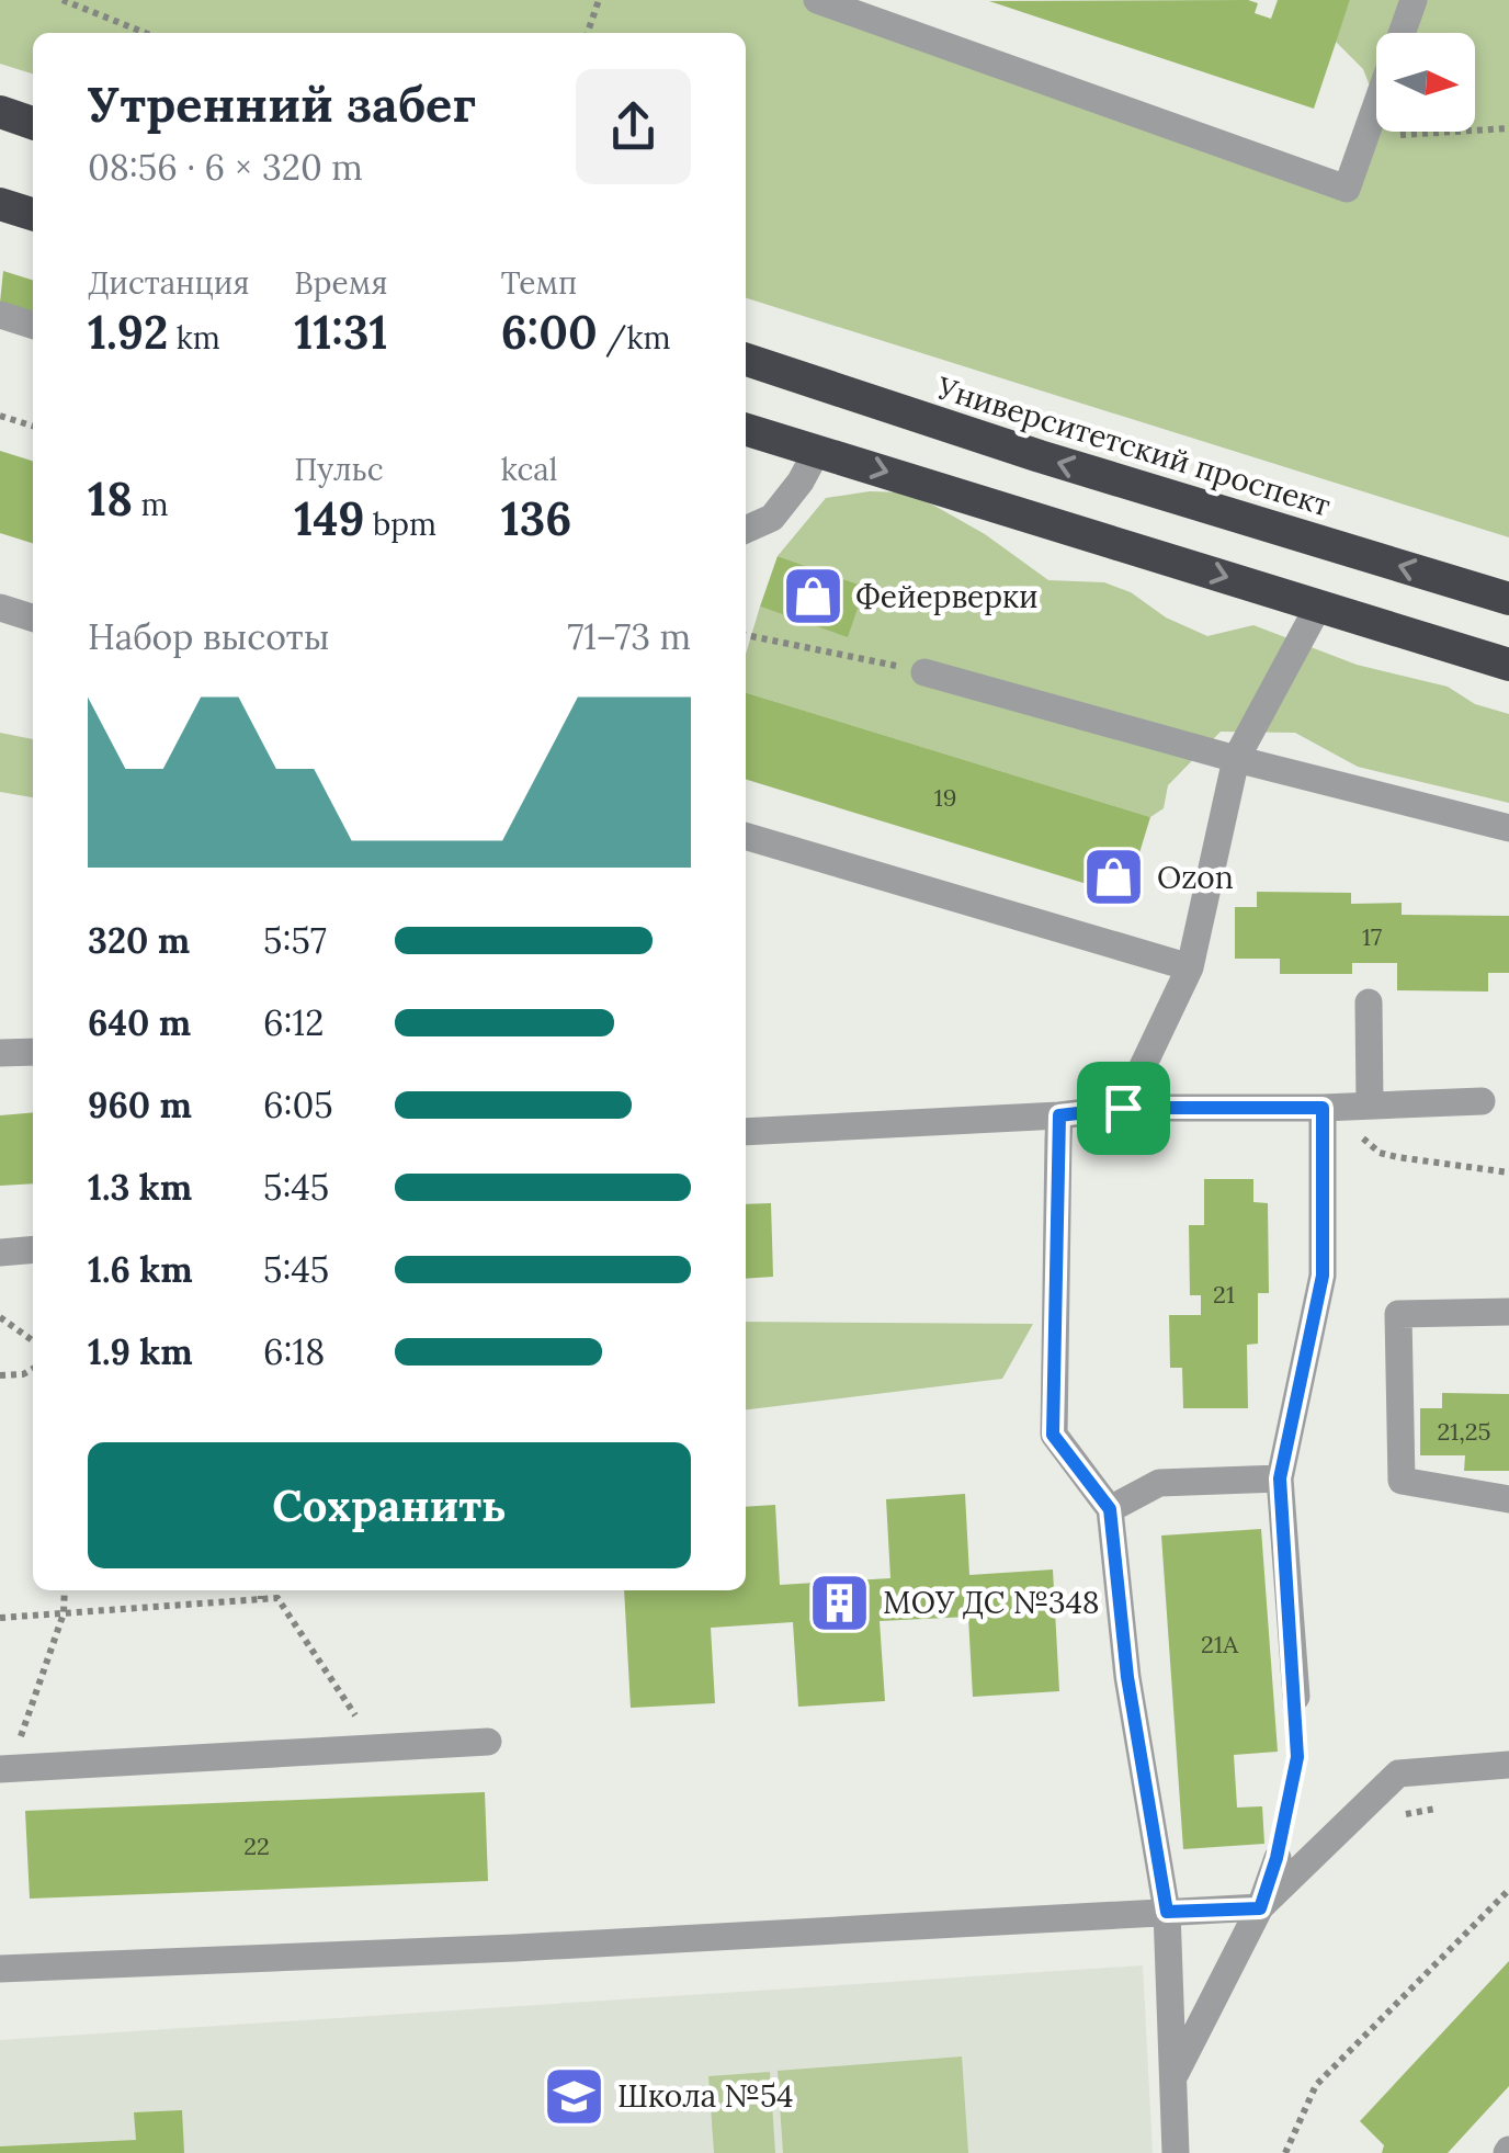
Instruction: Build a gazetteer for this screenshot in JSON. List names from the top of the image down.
{
  "streets": {
    "highway": ["Университетский проспект"]
  },
  "places": {
    "shop": ["Фейерверки", "Ozon"],
    "building": ["МОУ ДС №348"],
    "school or university": ["Школа №54"]
  },
  "house_numbers": [
    "19",
    "17",
    "21",
    "21,25",
    "21А",
    "22"
  ],
  "north": "right",
  "page": {
    "heading": ["Утренний забег", "08:56 · 6 × 320 m"],
    "stats": [
      ["Дистанция", "1.92 km"],
      ["Время", "11:31"],
      ["Темп", "6:00 /km"],
      ["18 m"],
      ["Пульс", "149 bpm"],
      ["kcal", "136"]
    ],
    "chart": ["Набор высоты", "71–73 m"],
    "list": [
      {
        "name": "320 m",
        "note": "5:57"
      },
      {
        "name": "640 m",
        "note": "6:12"
      },
      {
        "name": "960 m",
        "note": "6:05"
      },
      {
        "name": "1.3 km",
        "note": "5:45"
      },
      {
        "name": "1.6 km",
        "note": "5:45"
      },
      {
        "name": "1.9 km",
        "note": "6:18"
      }
    ],
    "buttons": "Сохранить"
  }
}
